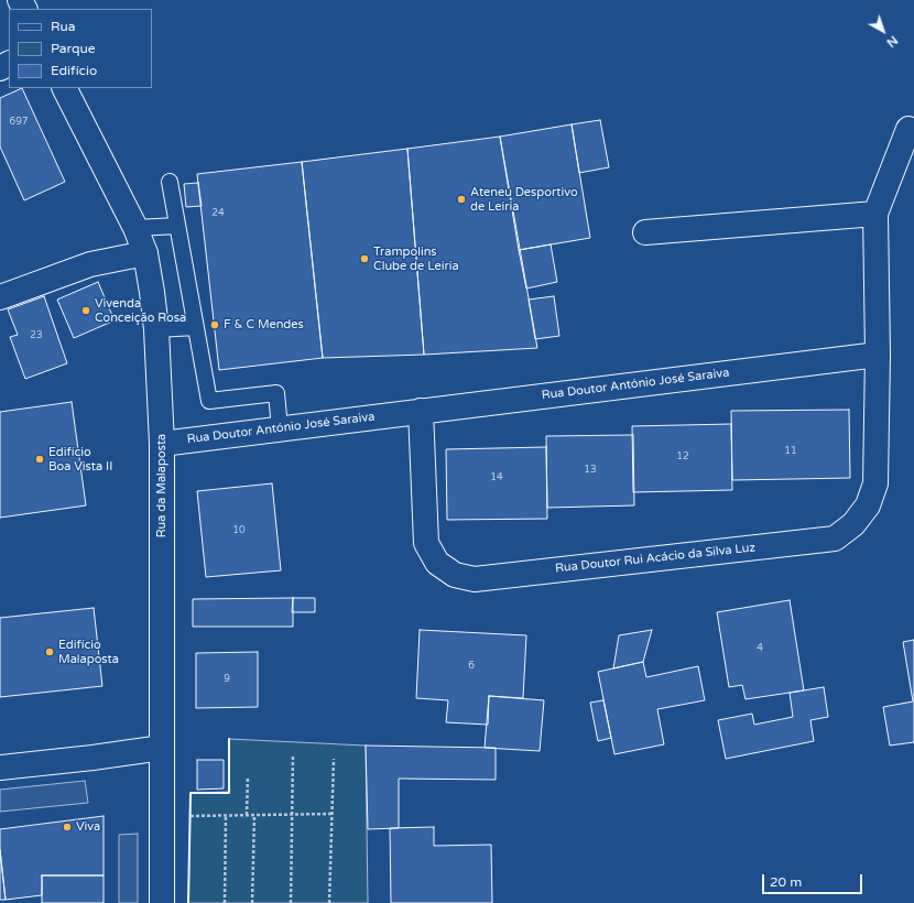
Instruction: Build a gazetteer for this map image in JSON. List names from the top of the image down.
{
  "streets": {
    "street": ["Rua Doutor António José Saraiva", "Rua da Malaposta", "Rua Doutor Rui Acácio da Silva Luz"]
  },
  "crossings": [
    ["Rua Doutor António José Saraiva", "Rua da Malaposta"],
    ["Rua Doutor António José Saraiva", "Rua Doutor Rui Acácio da Silva Luz"]
  ],
  "places": [
    "Ateneu Desportivo de Leiria",
    "Trampolins Clube de Leiria",
    "Vivenda Conceição Rosa",
    "F & C Mendes",
    "Edifício Boa Vista II",
    "Edifício Malaposta",
    "Viva"
  ],
  "house_numbers": [
    "697",
    "24",
    "23",
    "11",
    "12",
    "13",
    "14",
    "10",
    "4",
    "6",
    "9"
  ],
  "legend": ["Rua", "Parque", "Edifício"],
  "scale_bar": "20 m",
  "north": "bottom right"
}
